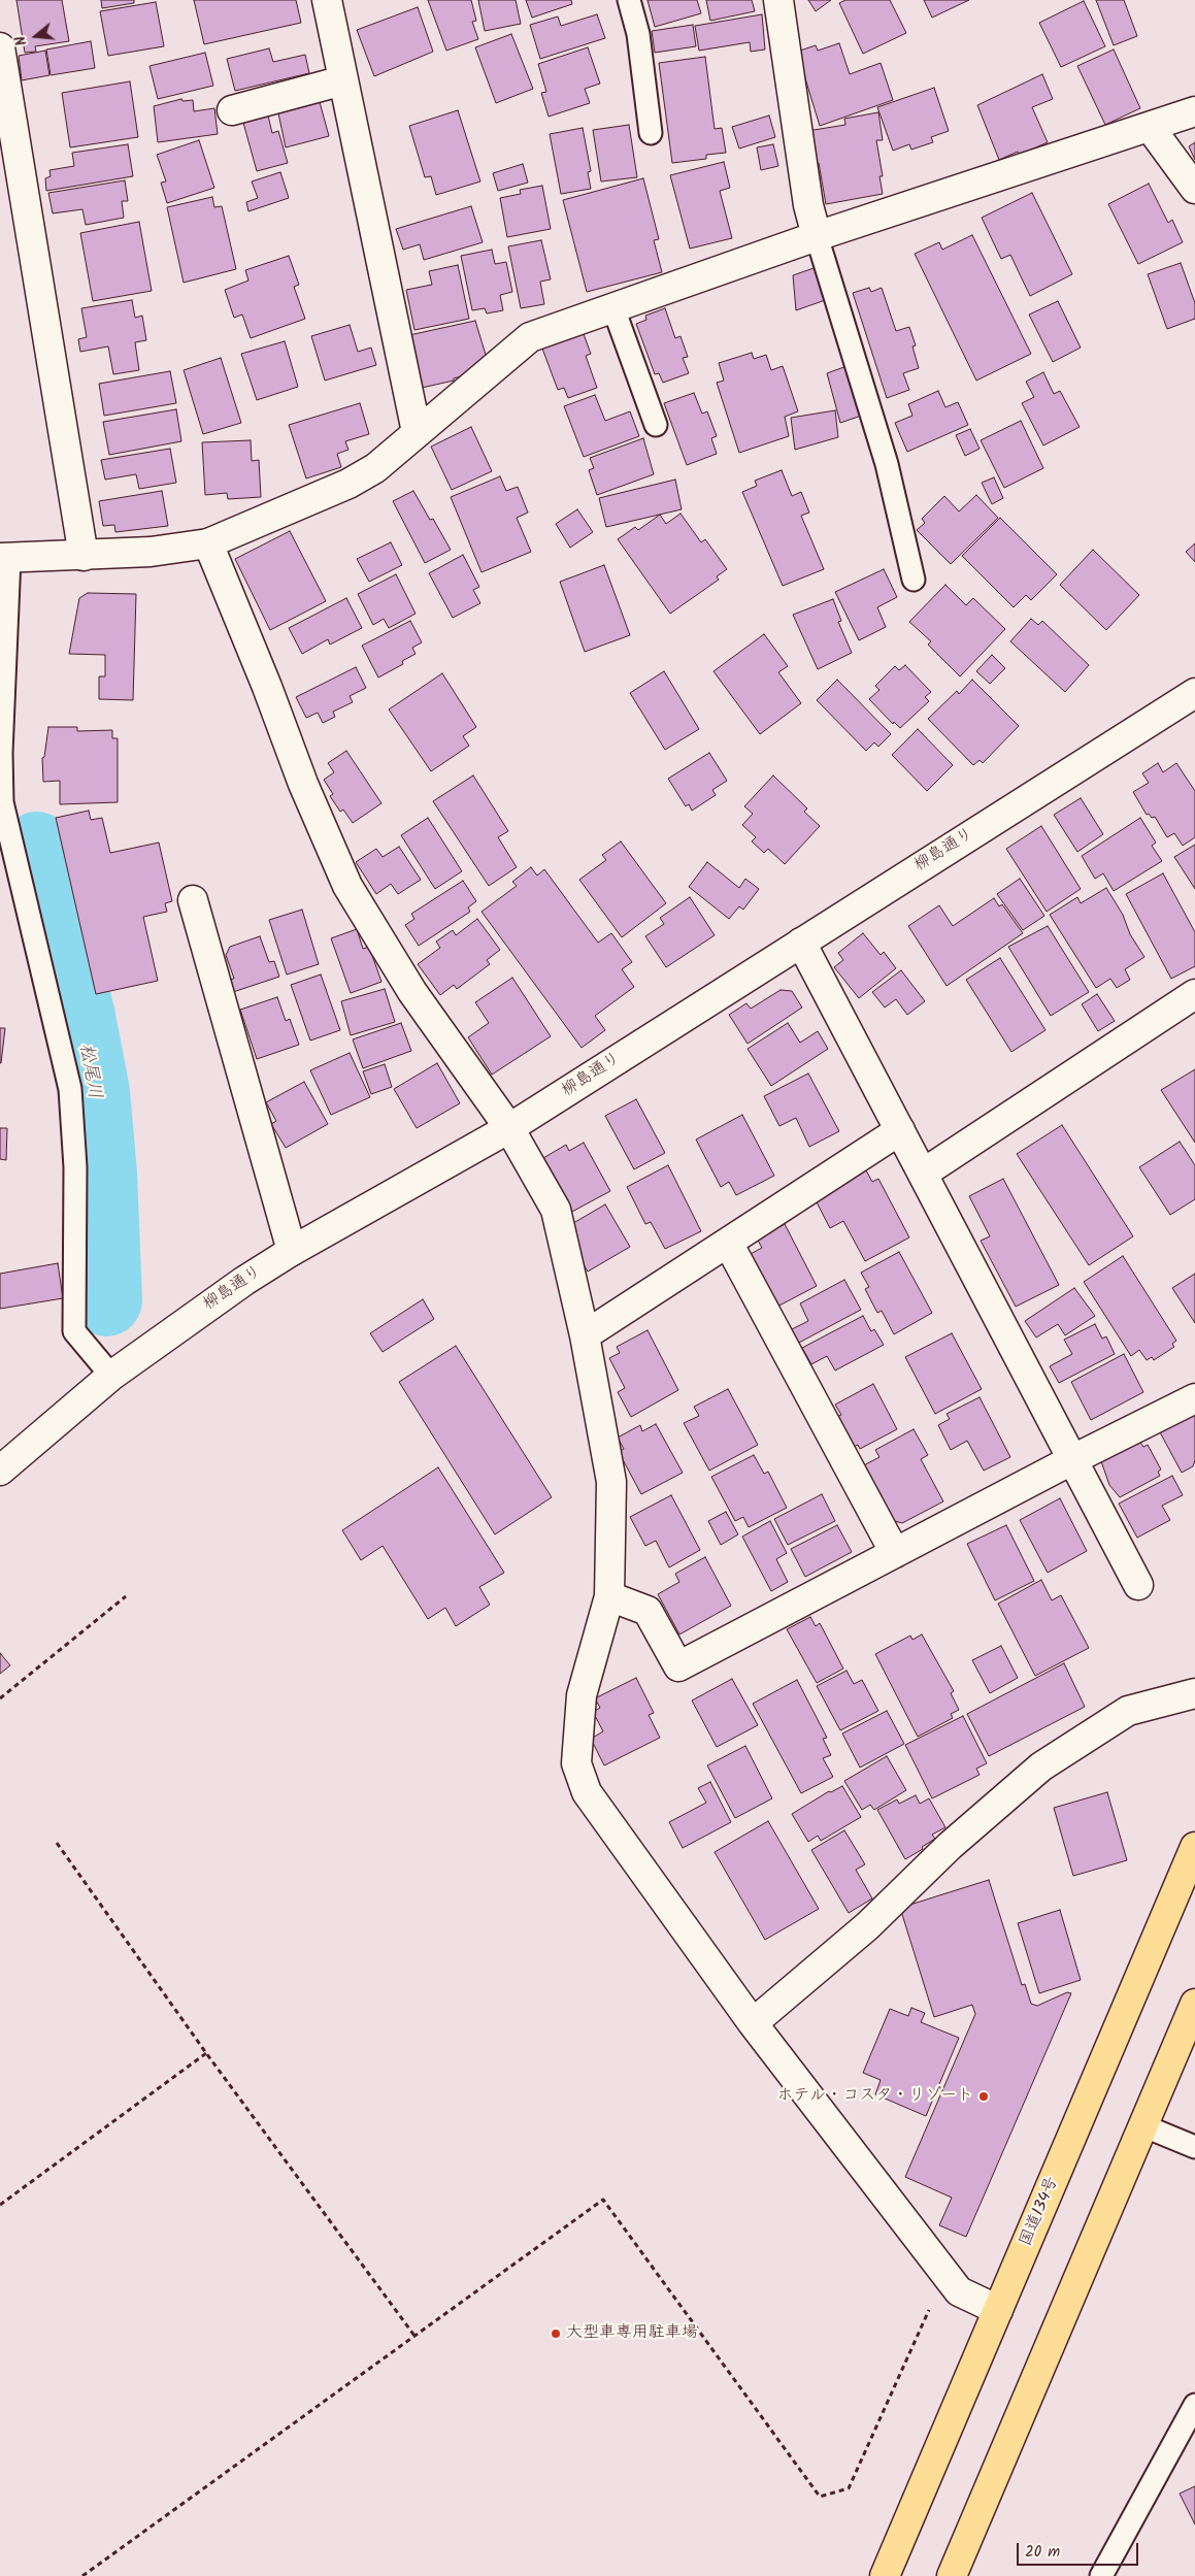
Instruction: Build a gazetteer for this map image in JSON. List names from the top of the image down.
{
  "streets": {
    "highway": ["国道134号"],
    "street": ["柳島通り"]
  },
  "water": ["松尾川"],
  "places": ["ホテル・コスタ・リゾート", "大型車専用駐車場"],
  "scale_bar": "20 m",
  "north": "left"
}
